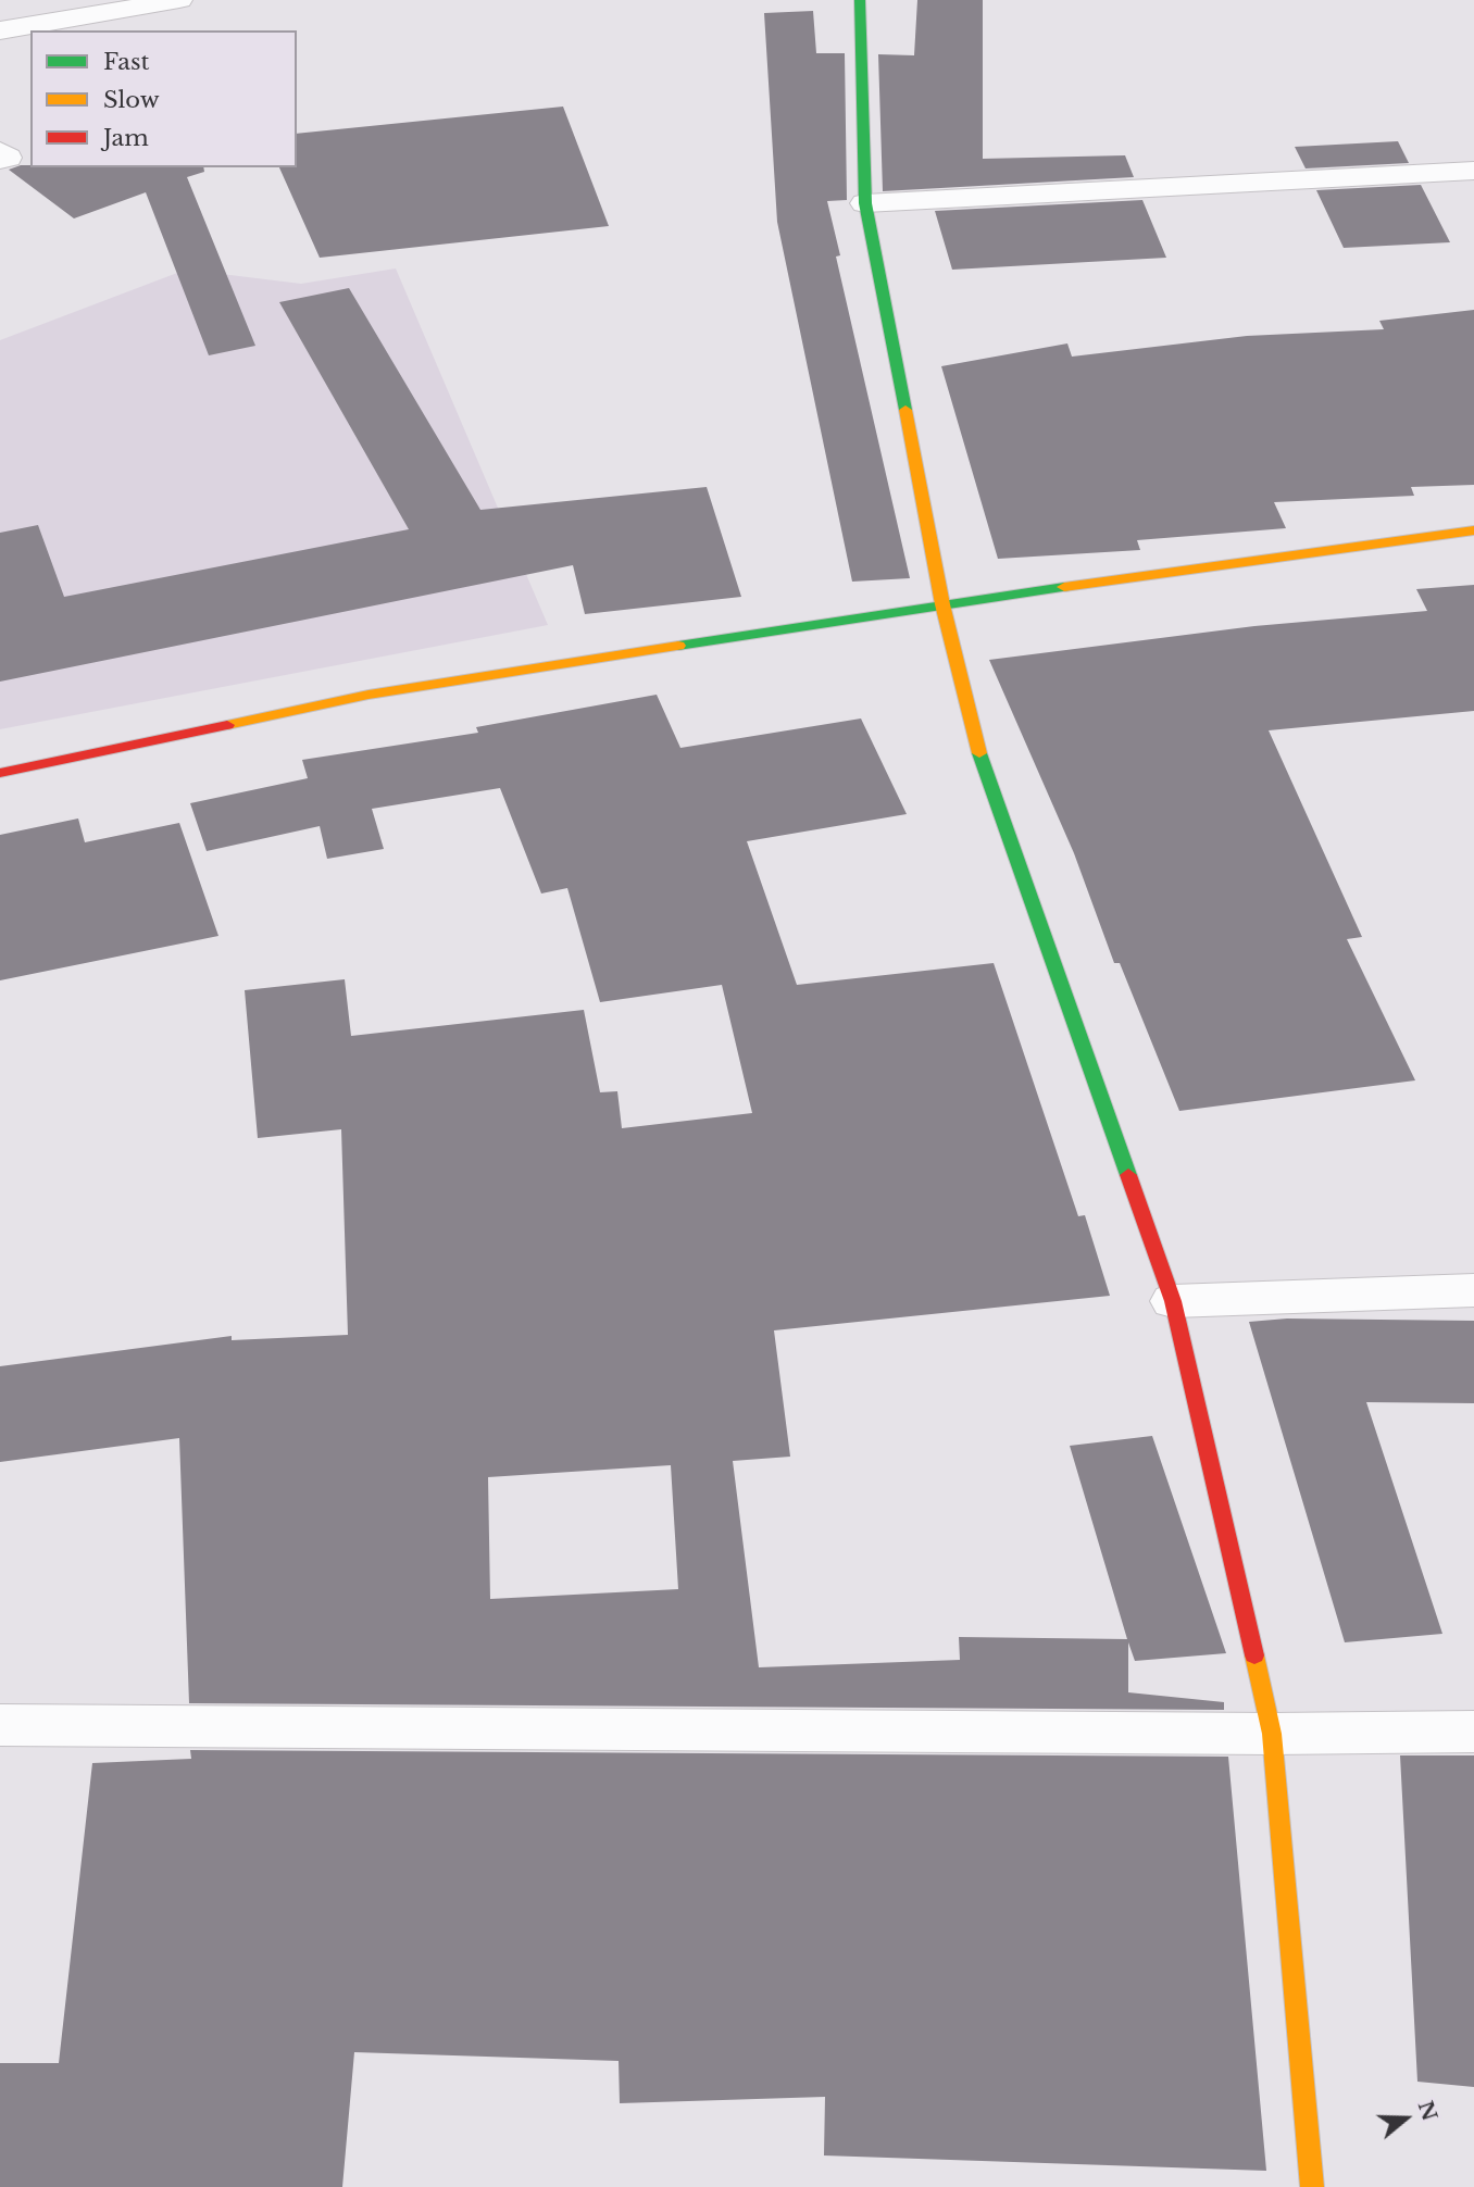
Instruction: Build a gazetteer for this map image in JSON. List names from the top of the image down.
{
  "legend": ["Fast", "Slow", "Jam"],
  "north": "right"
}
